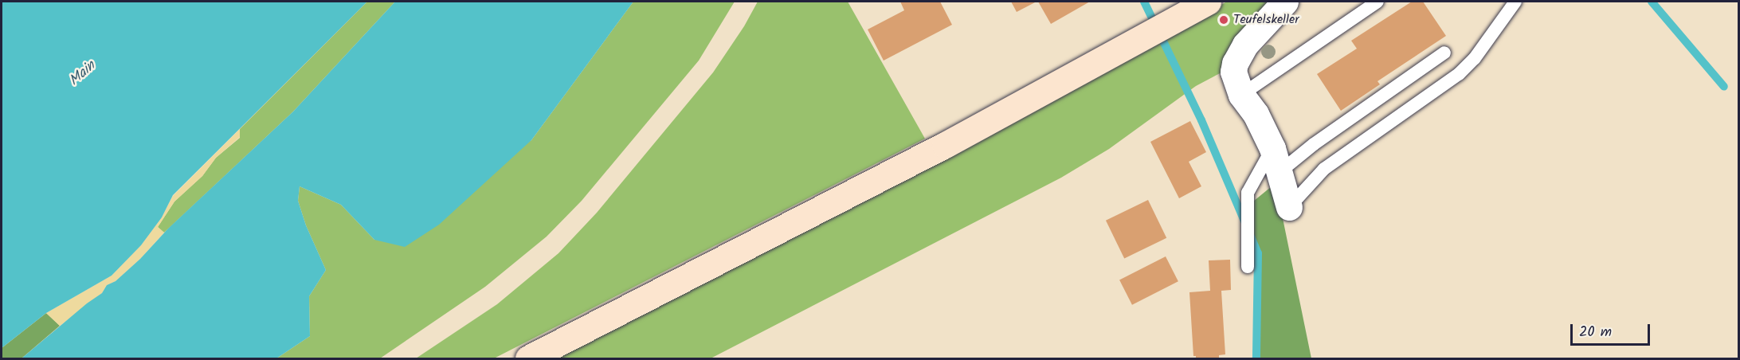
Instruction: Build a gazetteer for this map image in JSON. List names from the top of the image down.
{
  "water": ["Main"],
  "places": ["Teufelskeller"],
  "scale_bar": "20 m"
}
